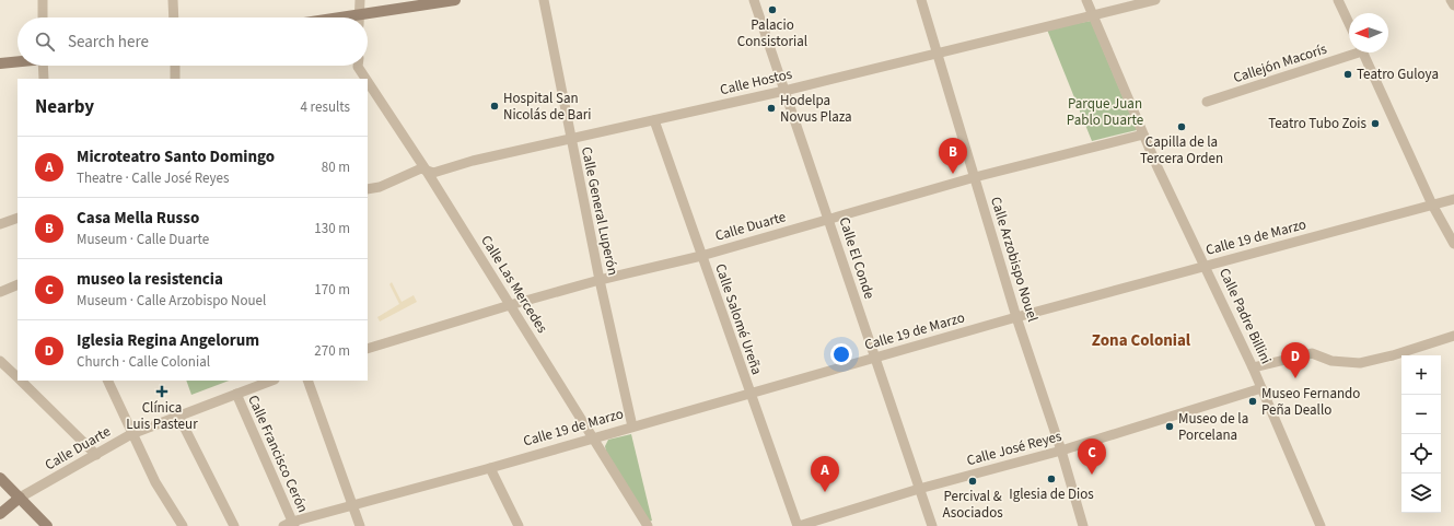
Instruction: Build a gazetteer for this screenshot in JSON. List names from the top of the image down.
{
  "streets": {
    "street": [
      "Callejón Macorís",
      "Calle Hostos",
      "Calle General Luperón",
      "Calle Duarte",
      "Calle 19 de Marzo",
      "Calle El Conde",
      "Calle Arzobispo Nouel",
      "Calle Las Mercedes",
      "Calle Padre Billini",
      "Calle Salomé Ureña",
      "Calle José Reyes",
      "Calle Francisco Cerón"
    ]
  },
  "crossings": [
    ["Calle Hostos", "Calle General Luperón"],
    ["Calle Hostos", "Calle El Conde"],
    ["Calle Hostos", "Calle Arzobispo Nouel"],
    ["Calle Hostos", "Calle Las Mercedes"],
    ["Calle Hostos", "Calle Padre Billini"],
    ["Calle Hostos", "Calle Salomé Ureña"],
    ["Calle General Luperón", "Calle Duarte"],
    ["Calle General Luperón", "Calle 19 de Marzo"],
    ["Calle Duarte", "Calle El Conde"],
    ["Calle Duarte", "Calle Arzobispo Nouel"],
    ["Calle Duarte", "Calle Las Mercedes"],
    ["Calle Duarte", "Calle Padre Billini"],
    ["Calle Duarte", "Calle Salomé Ureña"],
    ["Calle Duarte", "Calle Francisco Cerón"],
    ["Calle 19 de Marzo", "Calle El Conde"],
    ["Calle 19 de Marzo", "Calle Arzobispo Nouel"],
    ["Calle 19 de Marzo", "Calle Las Mercedes"],
    ["Calle 19 de Marzo", "Calle Padre Billini"],
    ["Calle 19 de Marzo", "Calle Salomé Ureña"],
    ["Calle 19 de Marzo", "Calle Francisco Cerón"],
    ["Calle El Conde", "Calle José Reyes"],
    ["Calle Arzobispo Nouel", "Calle José Reyes"],
    ["Calle Padre Billini", "Calle José Reyes"],
    ["Calle Salomé Ureña", "Calle José Reyes"]
  ],
  "districts": ["Zona Colonial"],
  "parks": ["Parque Juan Pablo Duarte"],
  "places": {
    "other": [
      "Palacio Consistorial",
      "Teatro Guloya",
      "Hospital San Nicolás de Bari",
      "Hodelpa Novus Plaza",
      "Teatro Tubo Zois",
      "Capilla de la Tercera Orden",
      "Museo Fernando Peña Deallo",
      "Museo de la Porcelana",
      "Iglesia de Dios",
      "Percival & Asociados"
    ],
    "health": ["Clínica Luis Pasteur"]
  },
  "north": "left",
  "page": {
    "search": "Search here",
    "heading": ["Nearby", "4 results"],
    "list": [
      {
        "mark": "A",
        "name": "Microteatro Santo Domingo",
        "note": "Theatre · Calle José Reyes",
        "value": "80 m"
      },
      {
        "mark": "B",
        "name": "Casa Mella Russo",
        "note": "Museum · Calle Duarte",
        "value": "130 m"
      },
      {
        "mark": "C",
        "name": "museo la resistencia",
        "note": "Museum · Calle Arzobispo Nouel",
        "value": "170 m"
      },
      {
        "mark": "D",
        "name": "Iglesia Regina Angelorum",
        "note": "Church · Calle Colonial",
        "value": "270 m"
      }
    ],
    "pins": [
      "B",
      "D",
      "C",
      "A"
    ],
    "map_buttons": ["+", "−"]
  }
}
